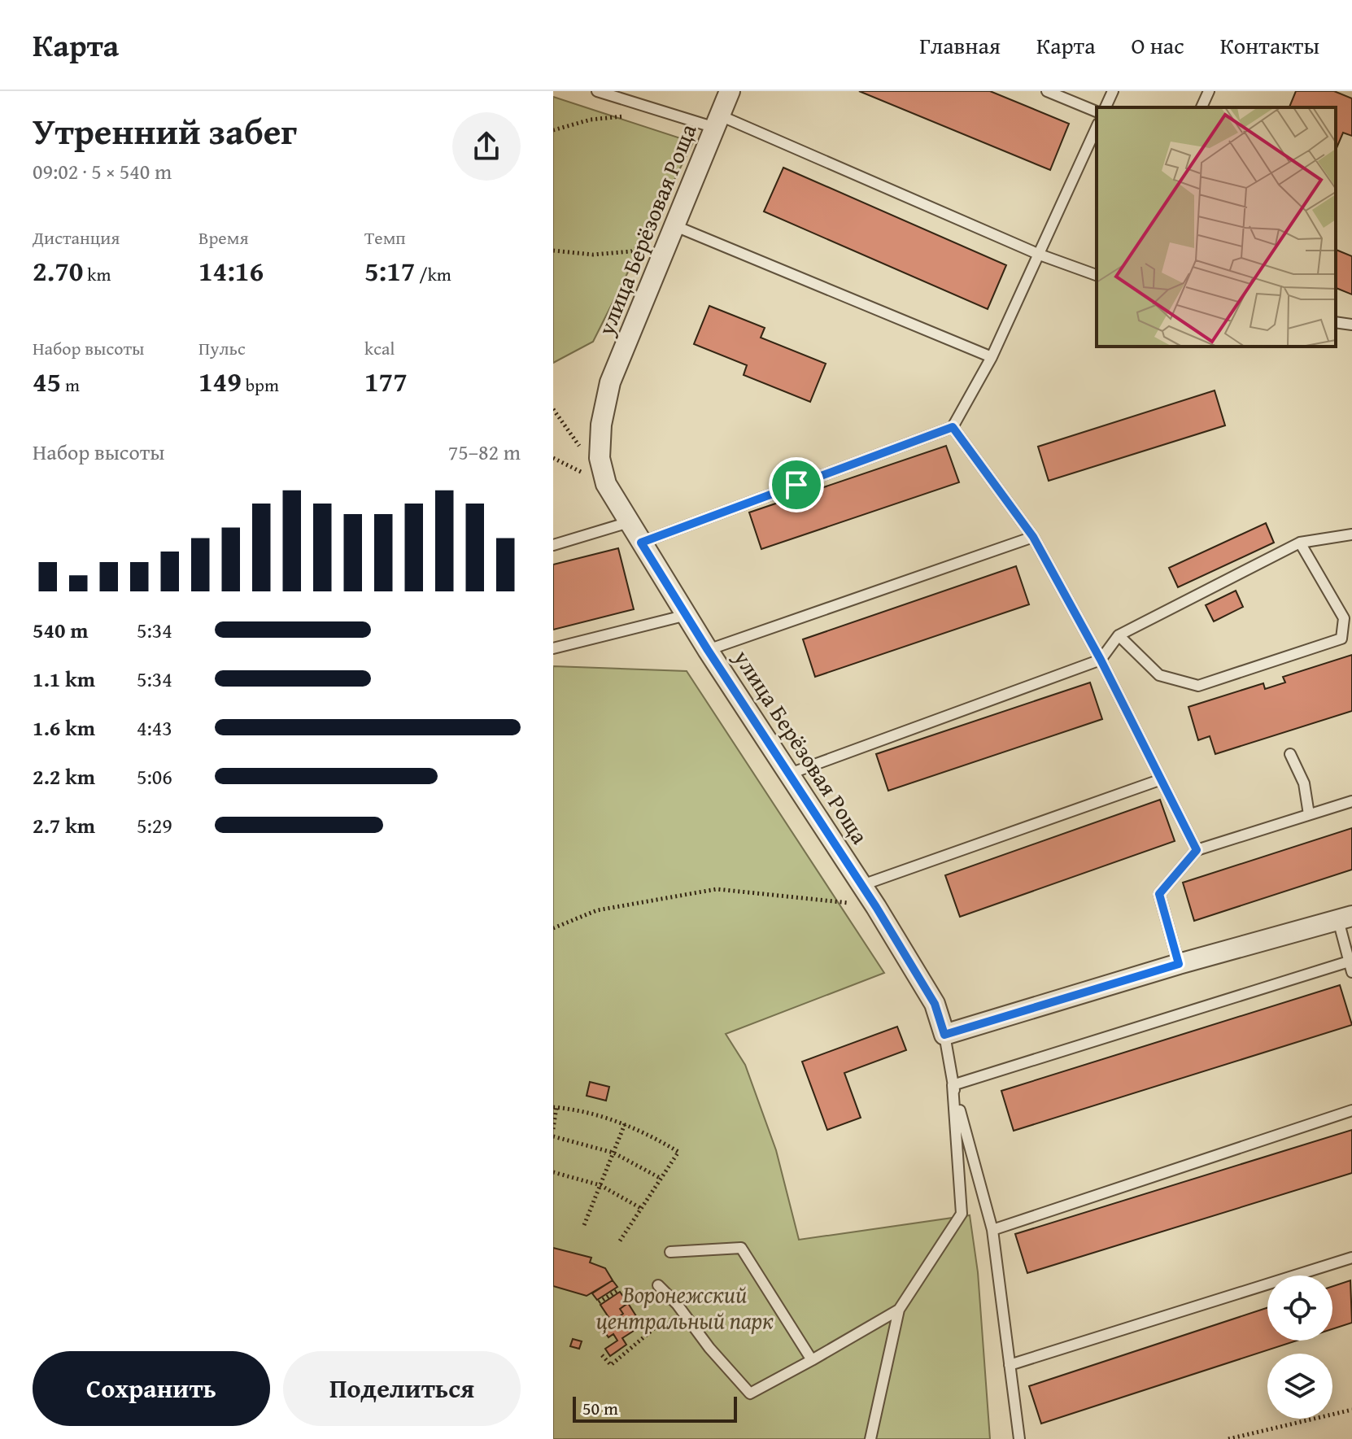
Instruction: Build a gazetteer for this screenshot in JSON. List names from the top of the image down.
{
  "streets": {
    "street": ["улица Берёзовая Роща"]
  },
  "parks": ["Воронежский центральный парк"],
  "scale_bar": "50 m",
  "page": {
    "header": "Карта",
    "nav": [
      "Главная",
      "Карта",
      "О нас",
      "Контакты"
    ],
    "heading": ["Утренний забег", "09:02 · 5 × 540 m"],
    "stats": [
      ["Дистанция", "2.70 km"],
      ["Время", "14:16"],
      ["Темп", "5:17 /km"],
      ["Набор высоты", "45 m"],
      ["Пульс", "149 bpm"],
      ["kcal", "177"]
    ],
    "chart": ["Набор высоты", "75–82 m"],
    "list": [
      {
        "name": "540 m",
        "note": "5:34"
      },
      {
        "name": "1.1 km",
        "note": "5:34"
      },
      {
        "name": "1.6 km",
        "note": "4:43"
      },
      {
        "name": "2.2 km",
        "note": "5:06"
      },
      {
        "name": "2.7 km",
        "note": "5:29"
      }
    ],
    "buttons": ["Сохранить", "Поделиться"],
    "scale": "50 m"
  }
}
